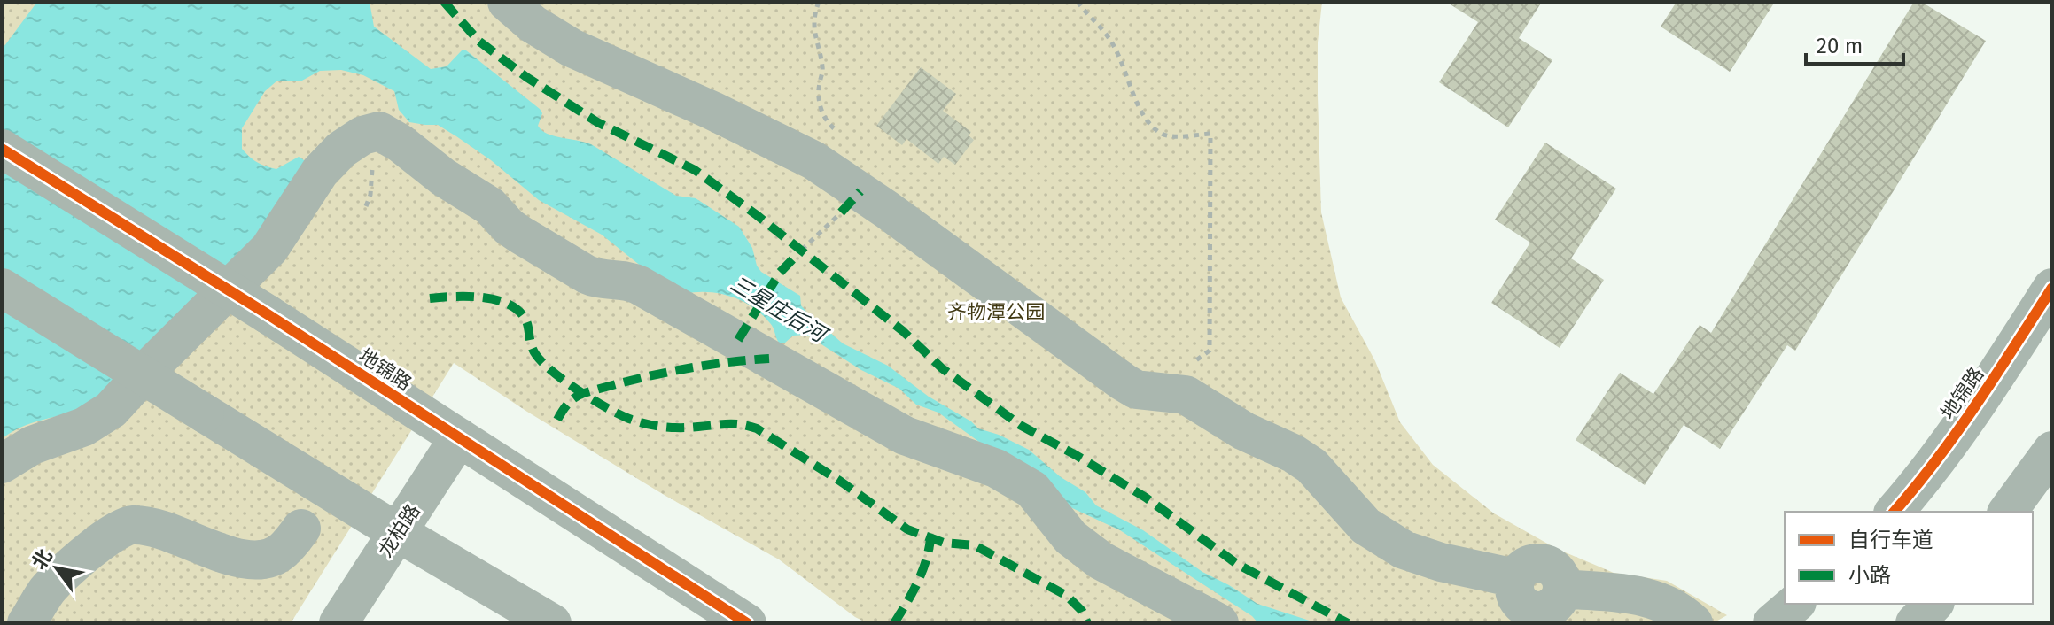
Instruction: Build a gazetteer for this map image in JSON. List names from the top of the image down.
{
  "streets": {
    "street": ["地锦路", "龙柏路"]
  },
  "crossings": [
    ["地锦路", "龙柏路"]
  ],
  "water": ["三星庄后河"],
  "parks": ["齐物潭公园"],
  "legend": ["自行车道", "小路"],
  "scale_bar": "20 m",
  "north": "top left"
}
